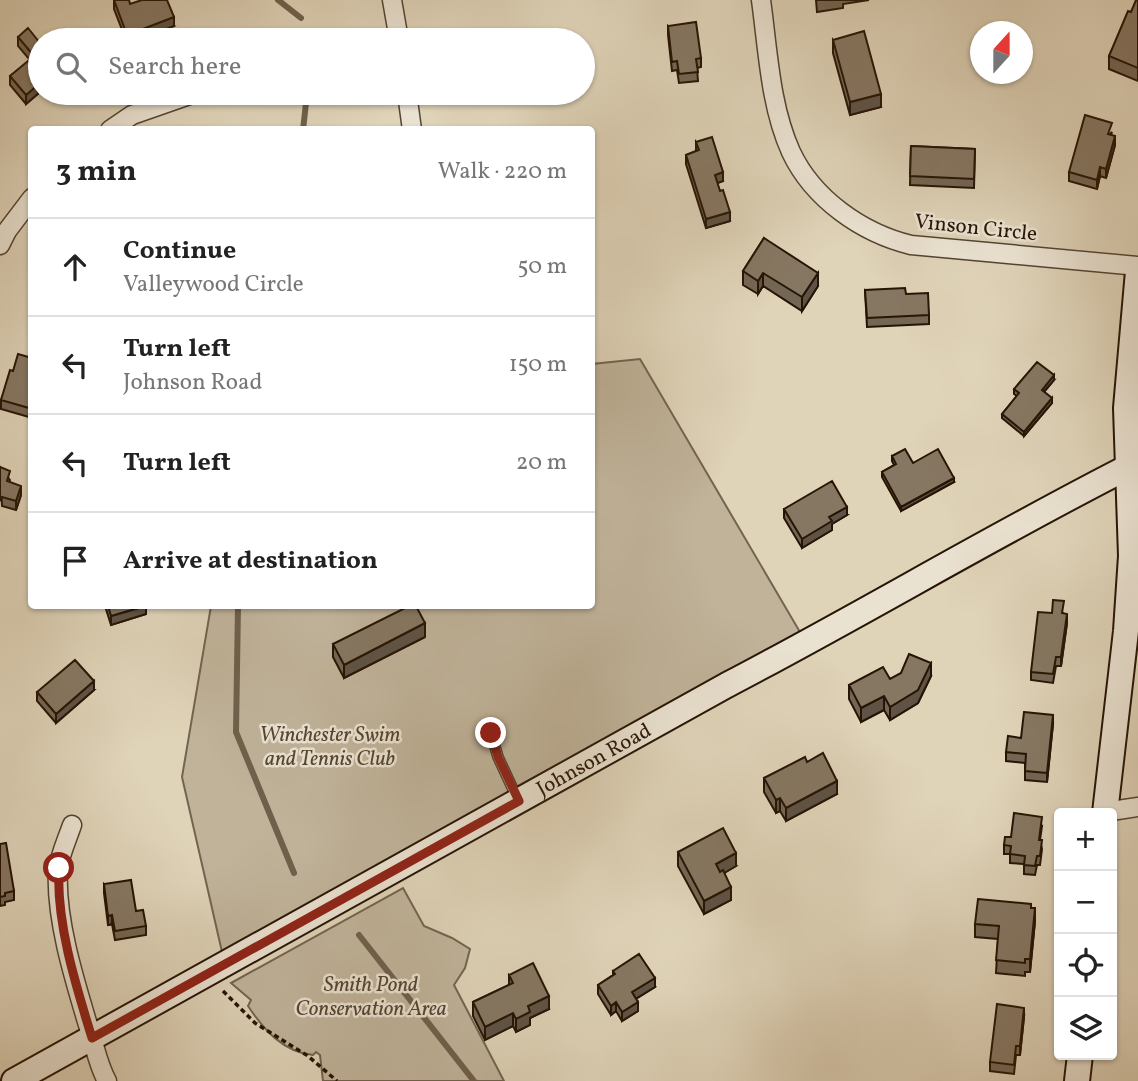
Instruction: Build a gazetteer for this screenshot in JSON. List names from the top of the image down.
{
  "streets": {
    "street": ["Vinson Circle", "Johnson Road"]
  },
  "parks": ["Winchester Swim and Tennis Club", "Smith Pond Conservation Area"],
  "north": "top",
  "page": {
    "search": "Search here",
    "heading": ["3 min", "Walk · 220 m"],
    "list": [
      ["Continue", "Valleywood Circle", "50 m"],
      ["Turn left", "Johnson Road", "150 m"],
      ["Turn left", "20 m"],
      "Arrive at destination"
    ],
    "map_buttons": ["+", "−"]
  }
}
